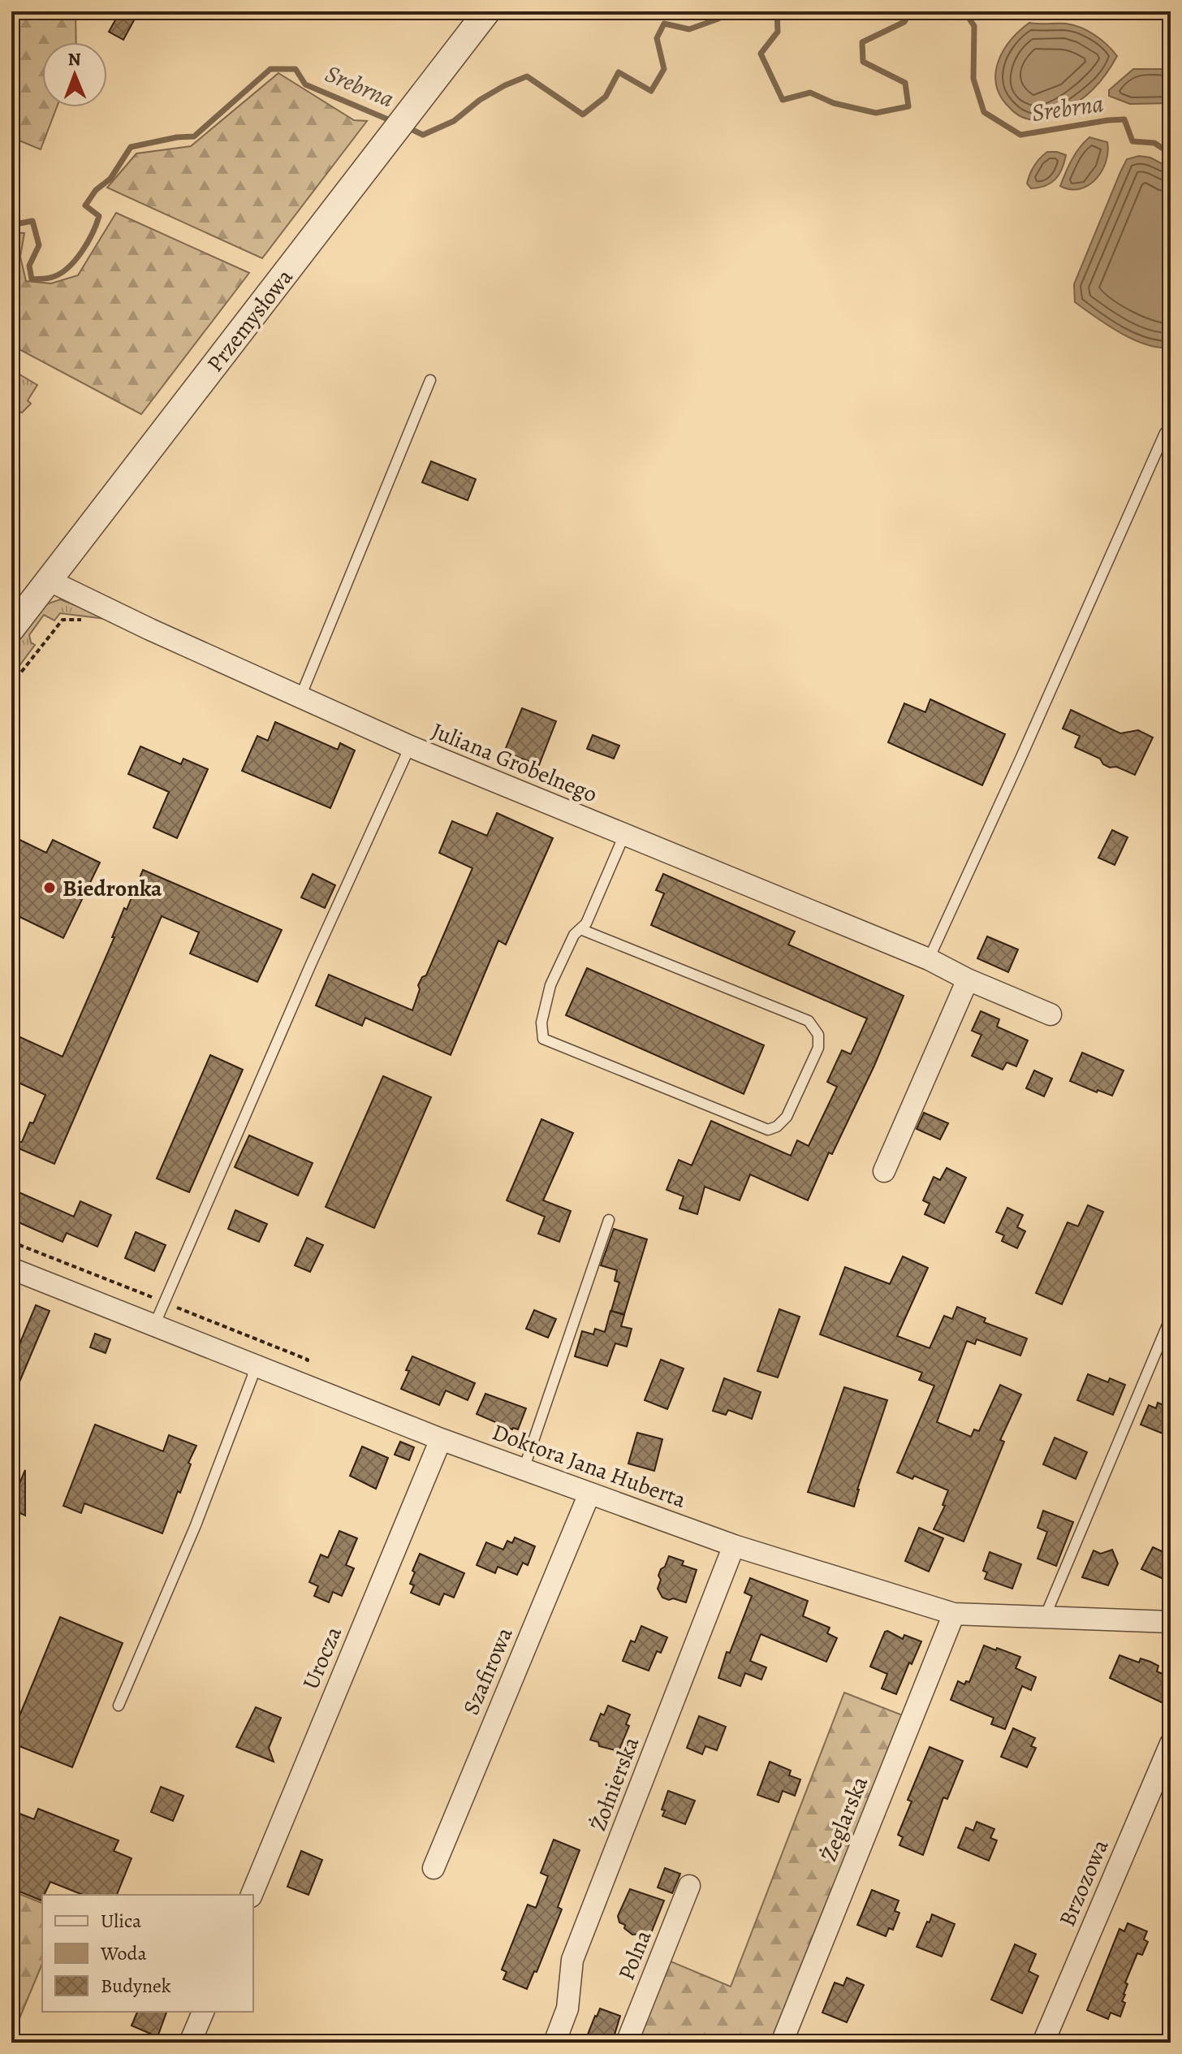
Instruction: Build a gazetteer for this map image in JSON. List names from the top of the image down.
{
  "streets": {
    "street": [
      "Przemysłowa",
      "Juliana Grobelnego",
      "Doktora Jana Huberta",
      "Urocza",
      "Szafirowa",
      "Żołnierska",
      "Żeglarska",
      "Brzozowa",
      "Polna"
    ]
  },
  "crossings": [
    ["Przemysłowa", "Juliana Grobelnego"],
    ["Doktora Jana Huberta", "Urocza"],
    ["Doktora Jana Huberta", "Szafirowa"],
    ["Doktora Jana Huberta", "Żołnierska"],
    ["Doktora Jana Huberta", "Żeglarska"]
  ],
  "water": ["Srebrna"],
  "places": ["Biedronka"],
  "legend": ["Ulica", "Woda", "Budynek"],
  "north": "top"
}
